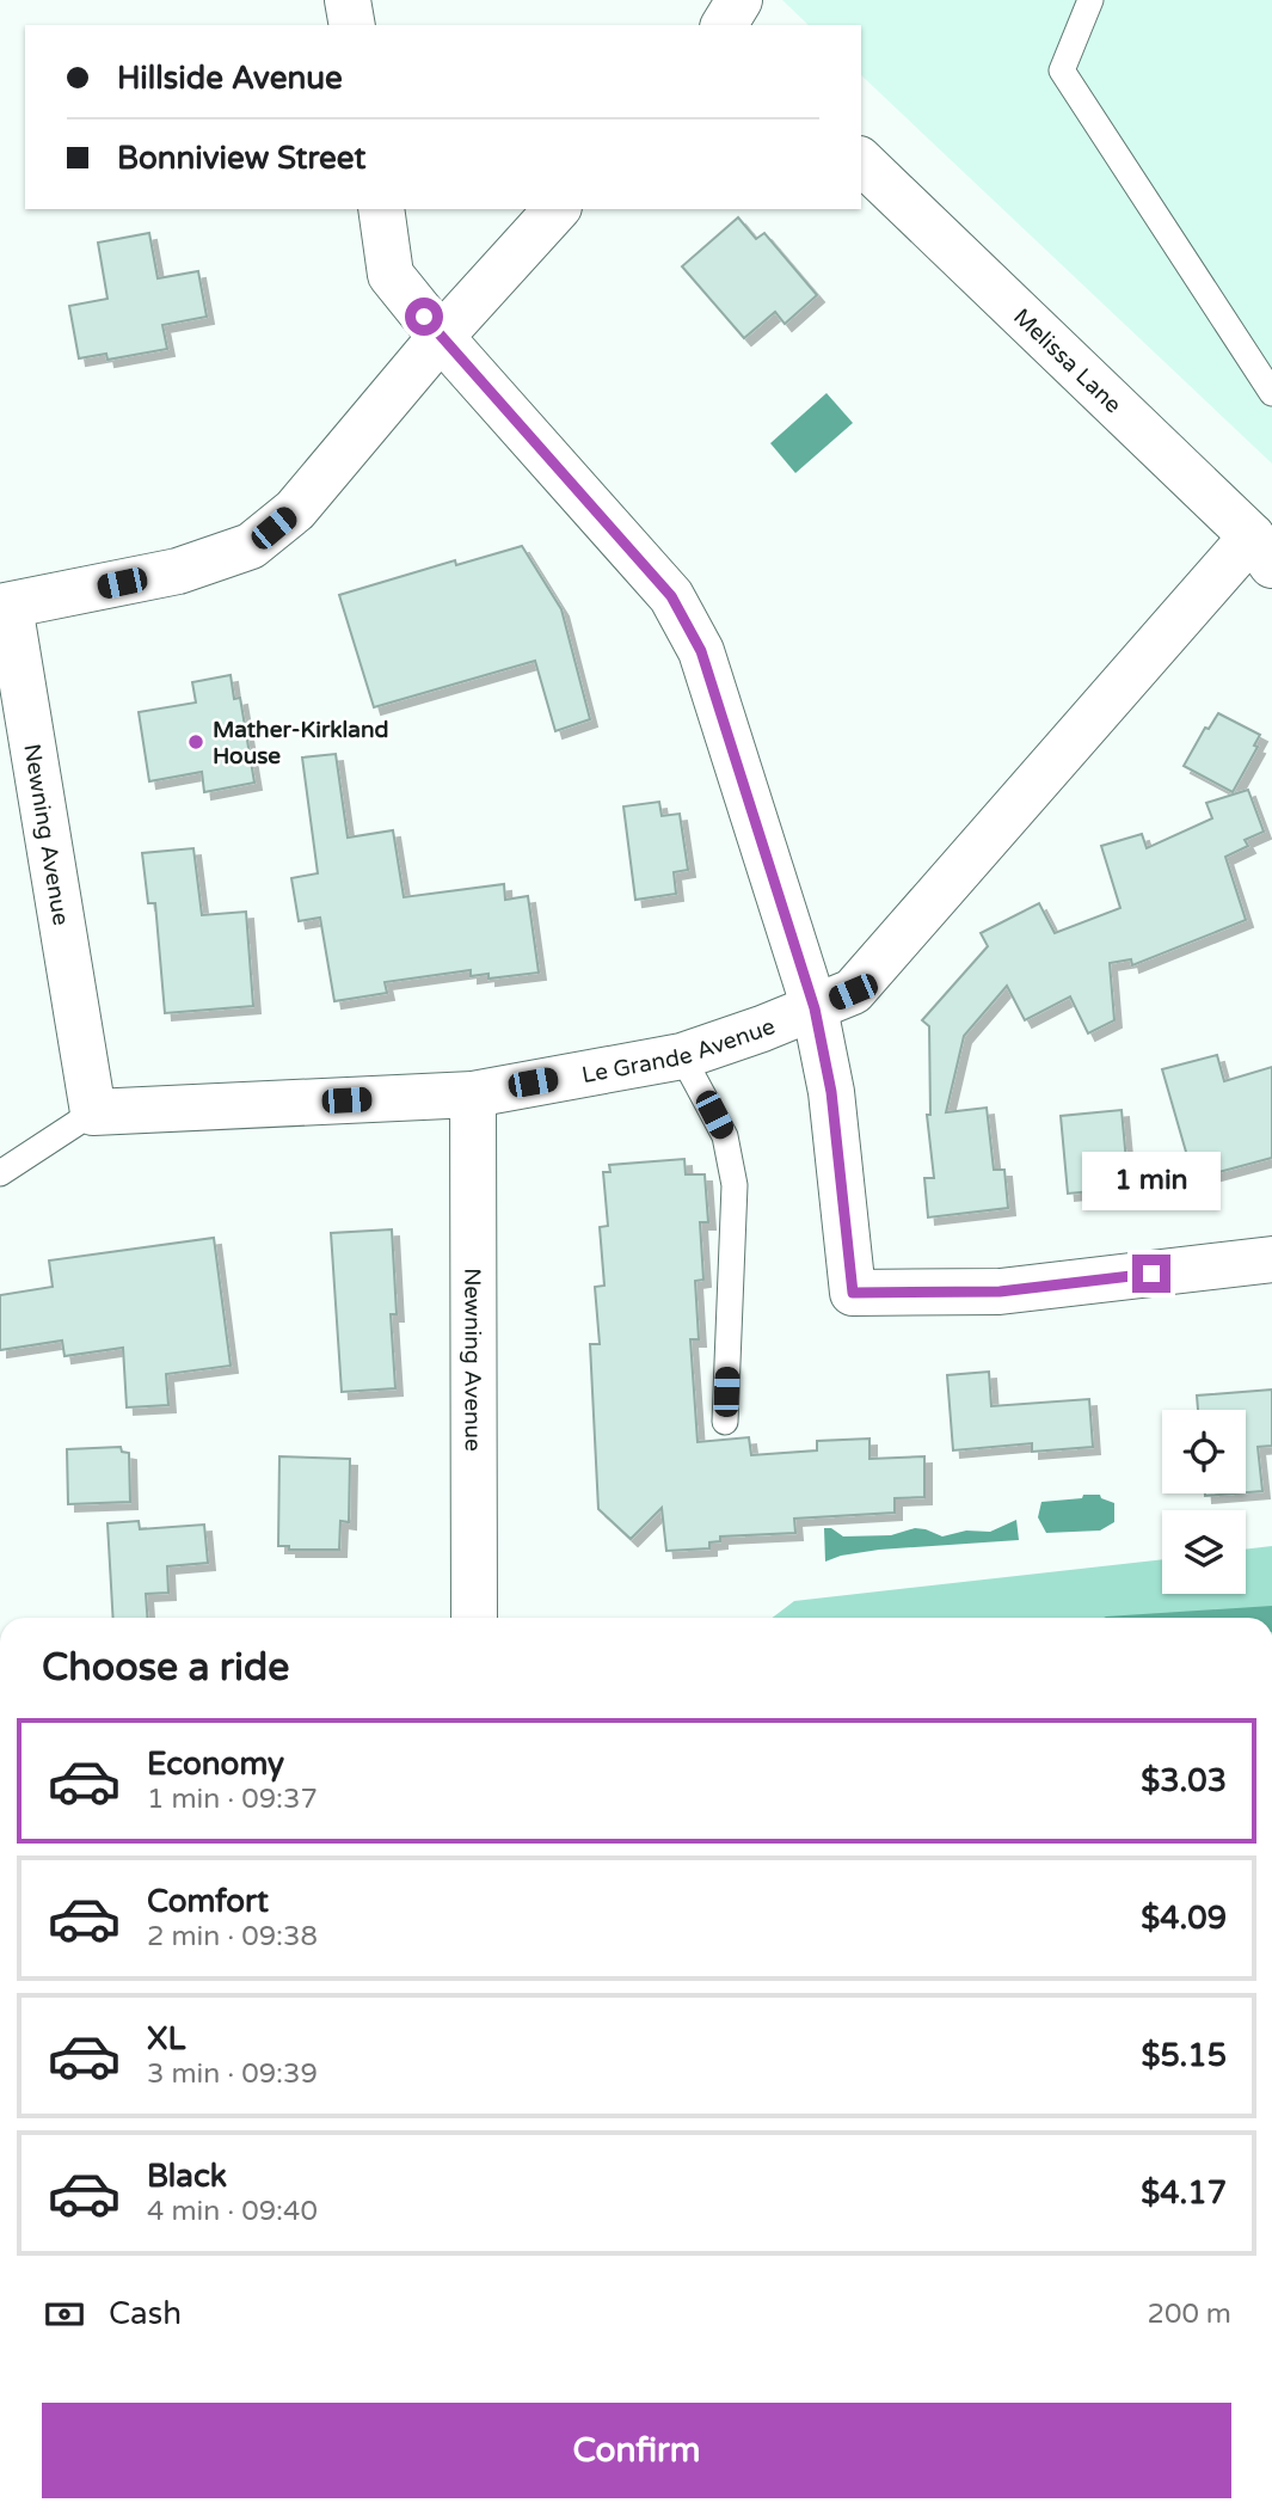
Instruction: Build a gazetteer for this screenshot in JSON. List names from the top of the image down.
{
  "streets": {
    "street": ["Melissa Lane", "Newning Avenue", "Le Grande Avenue"]
  },
  "crossings": [
    ["Melissa Lane", "Le Grande Avenue"],
    ["Newning Avenue", "Le Grande Avenue"]
  ],
  "places": ["Mather-Kirkland House"],
  "page": {
    "banner": ["Hillside Avenue", "Bonniview Street"],
    "bubble": "1 min",
    "heading": "Choose a ride",
    "list": [
      {
        "name": "Economy",
        "note": "1 min · 09:37",
        "value": "$3.03"
      },
      {
        "name": "Comfort",
        "note": "2 min · 09:38",
        "value": "$4.09"
      },
      {
        "name": "XL",
        "note": "3 min · 09:39",
        "value": "$5.15"
      },
      {
        "name": "Black",
        "note": "4 min · 09:40",
        "value": "$4.17"
      }
    ],
    "pay": ["Cash", "200 m"],
    "buttons": "Confirm"
  }
}
